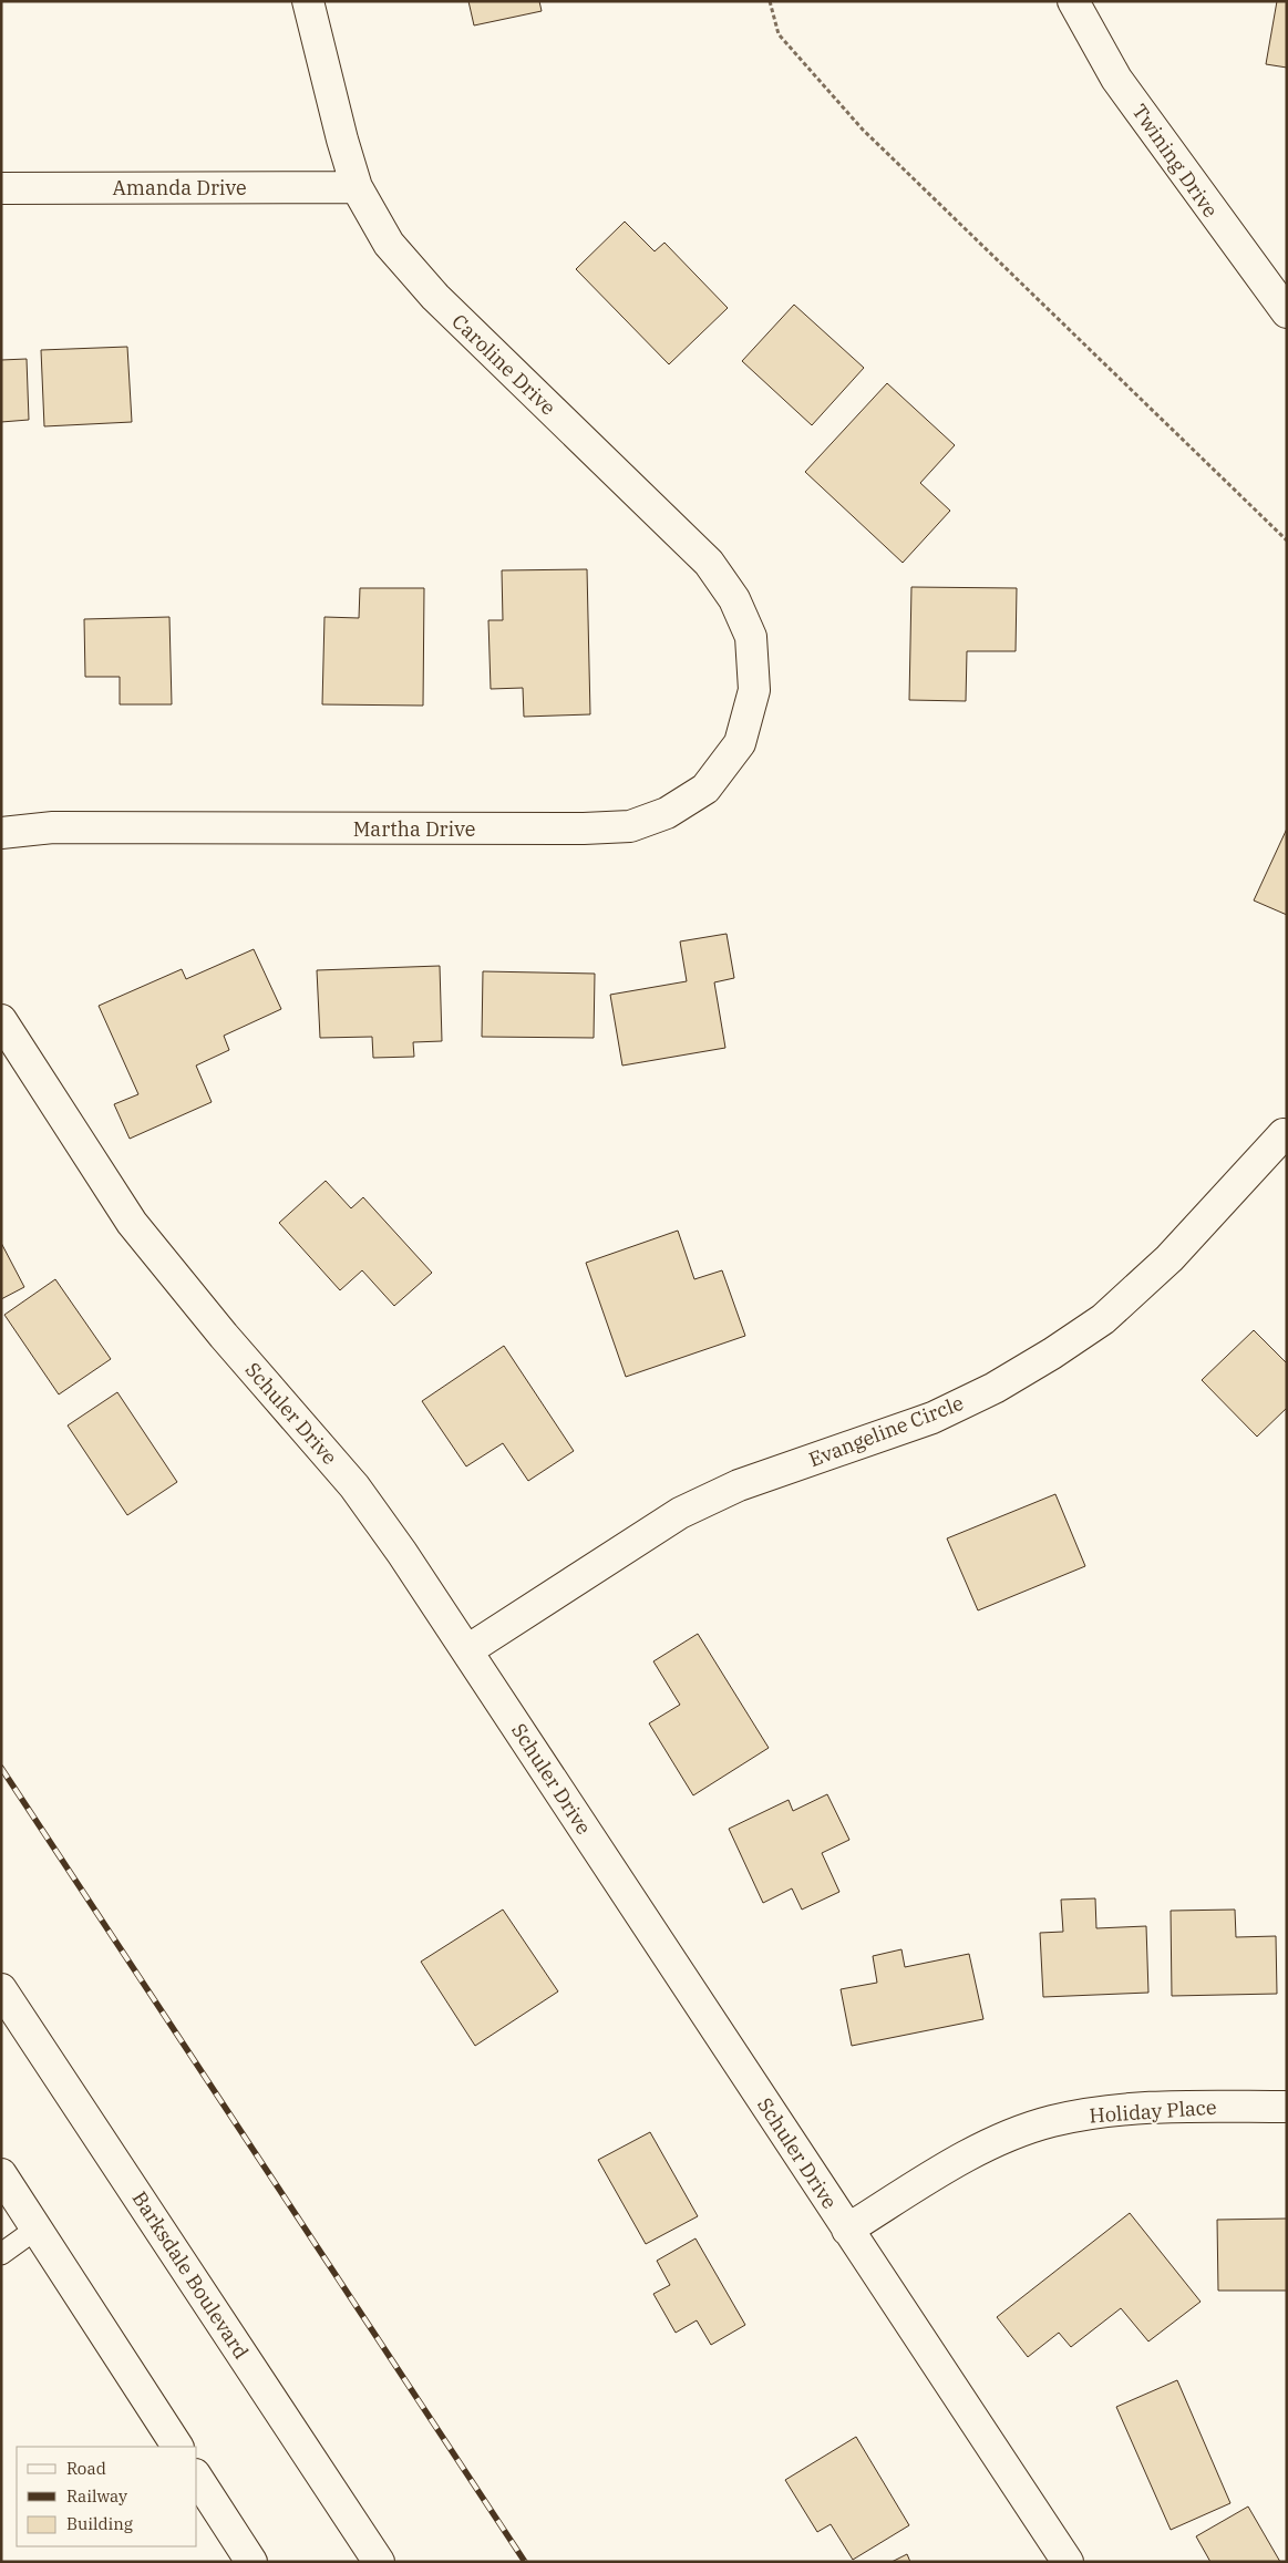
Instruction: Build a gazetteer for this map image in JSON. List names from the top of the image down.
{
  "streets": {
    "street": [
      "Twining Drive",
      "Amanda Drive",
      "Caroline Drive",
      "Martha Drive",
      "Schuler Drive",
      "Evangeline Circle",
      "Holiday Place",
      "Barksdale Boulevard"
    ]
  },
  "crossings": [
    ["Amanda Drive", "Caroline Drive"],
    ["Caroline Drive", "Martha Drive"],
    ["Schuler Drive", "Evangeline Circle"],
    ["Schuler Drive", "Holiday Place"]
  ],
  "legend": ["Road", "Railway", "Building"]
}
